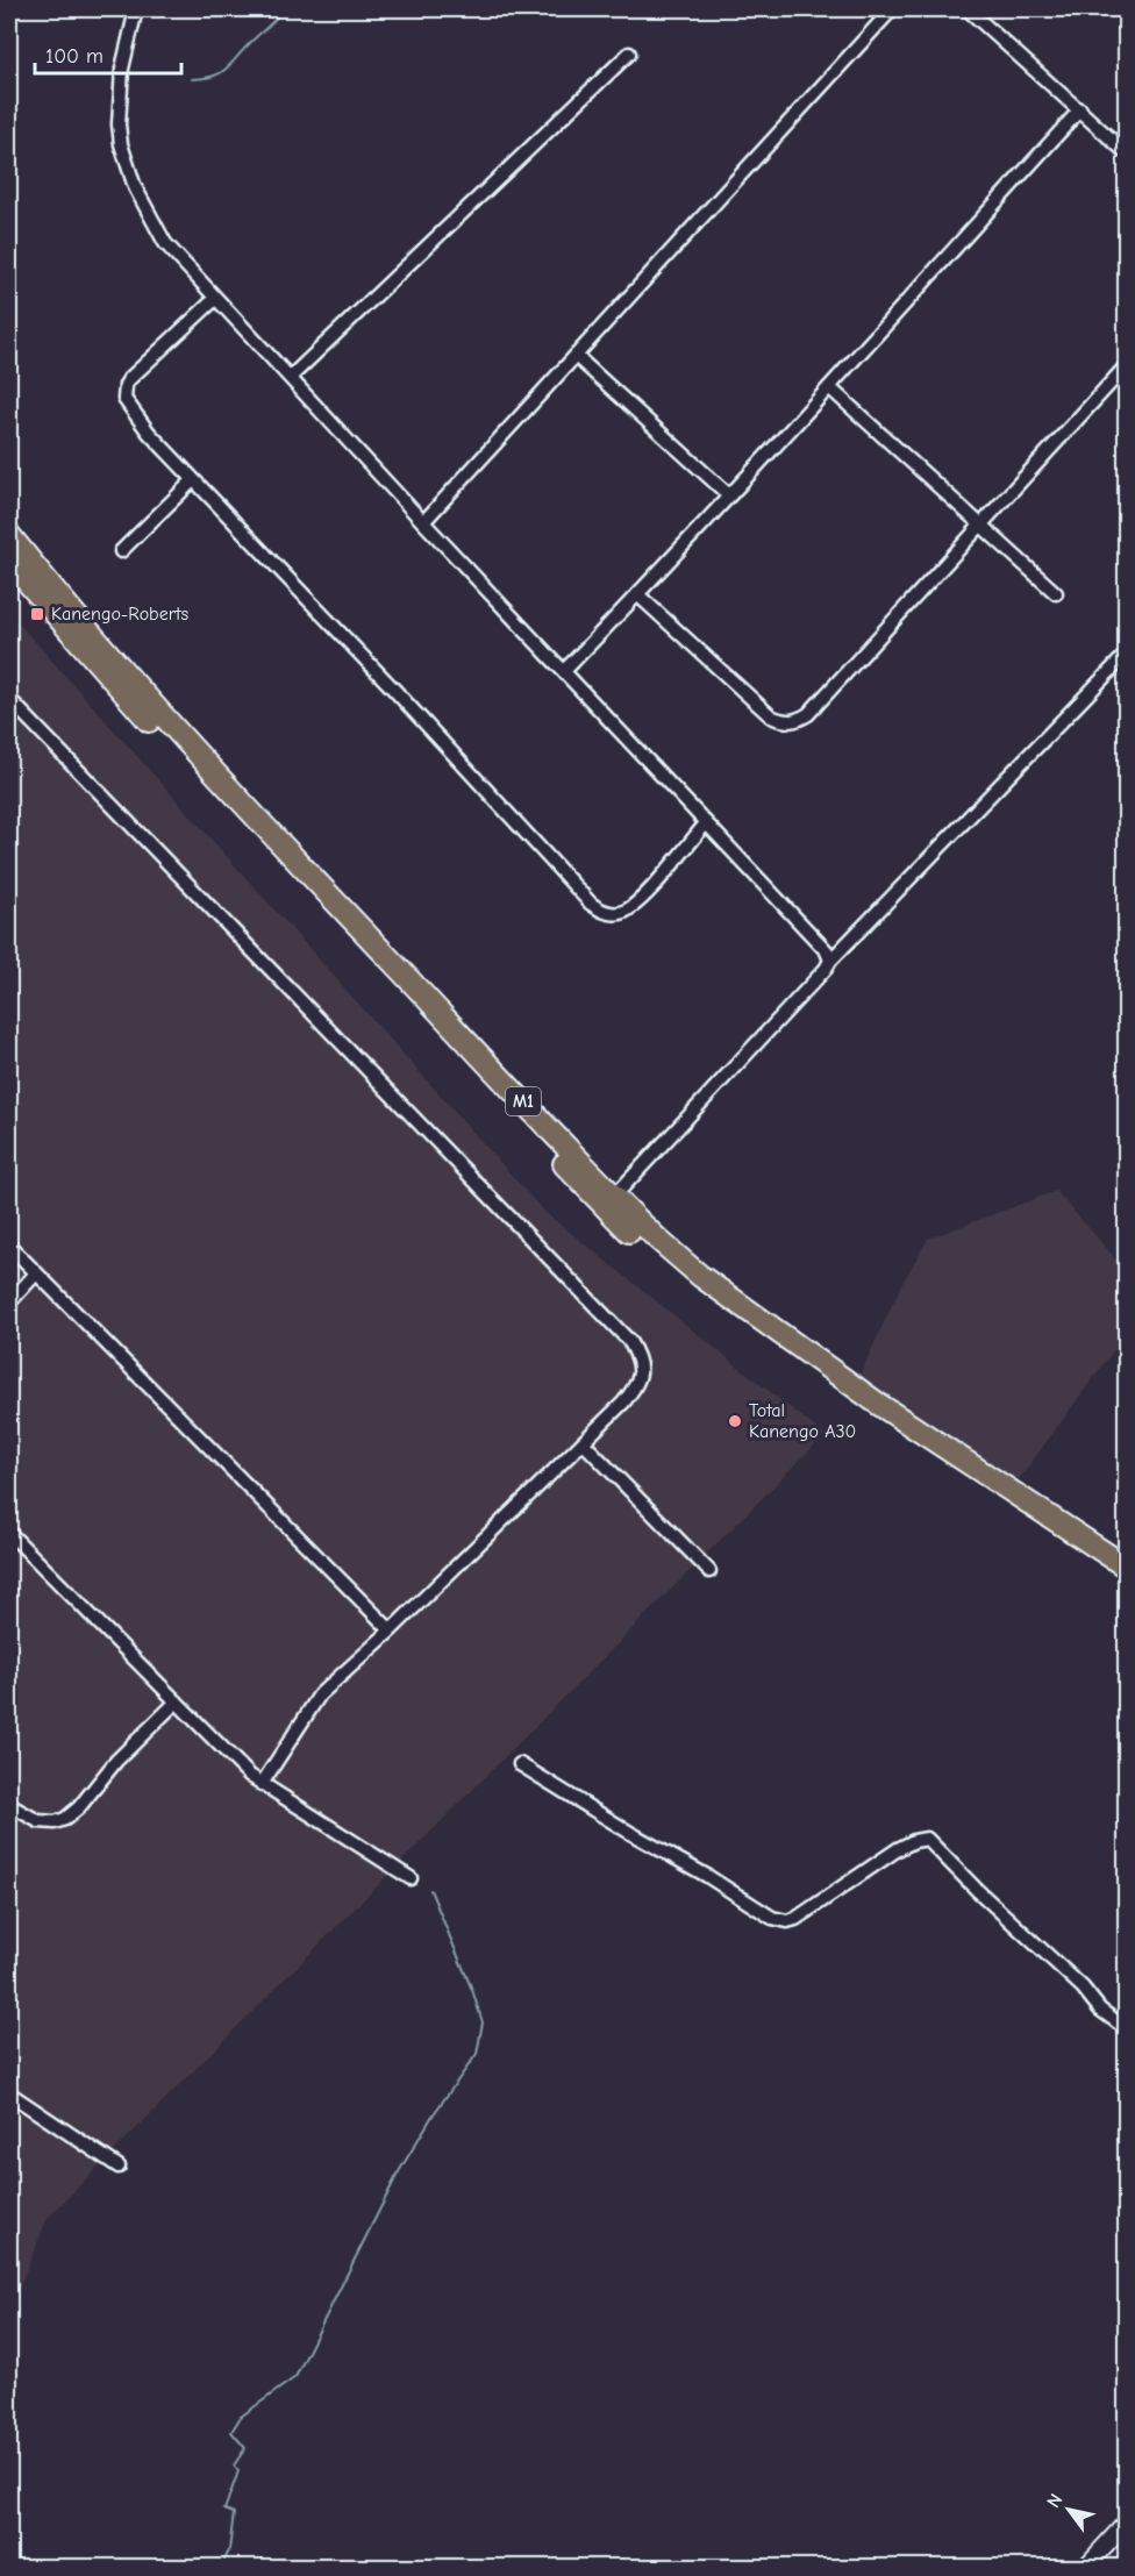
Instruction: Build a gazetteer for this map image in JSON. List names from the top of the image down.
{
  "streets": {
    "highway": ["M1"]
  },
  "places": {
    "transit": ["Kanengo-Roberts"],
    "other": ["Total Kanengo A30"]
  },
  "scale_bar": "100 m",
  "north": "top left"
}
